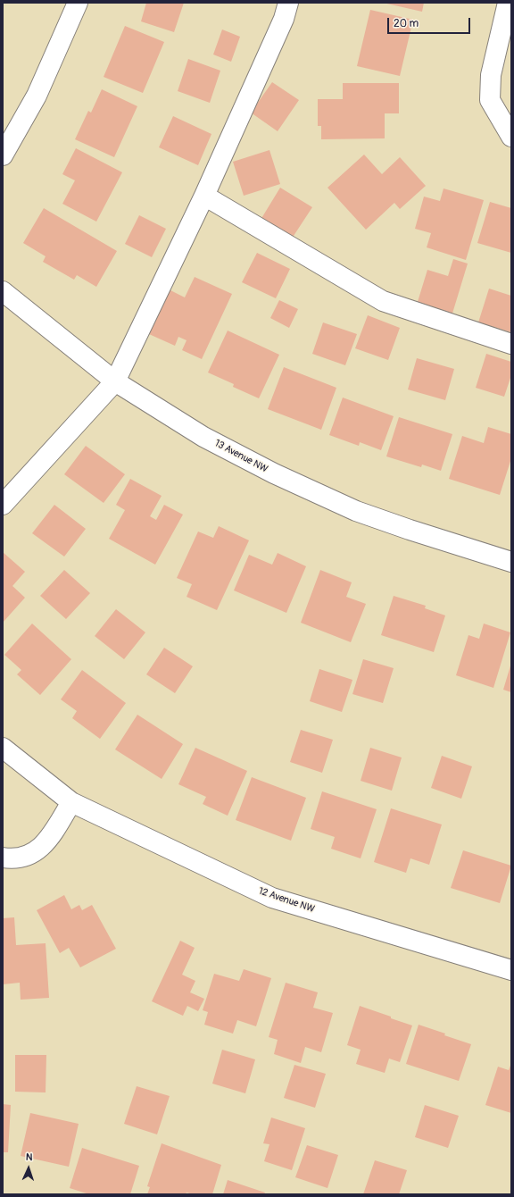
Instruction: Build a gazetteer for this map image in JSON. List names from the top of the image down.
{
  "streets": {
    "street": ["13 Avenue NW", "12 Avenue NW"]
  },
  "scale_bar": "20 m",
  "north": "top"
}
